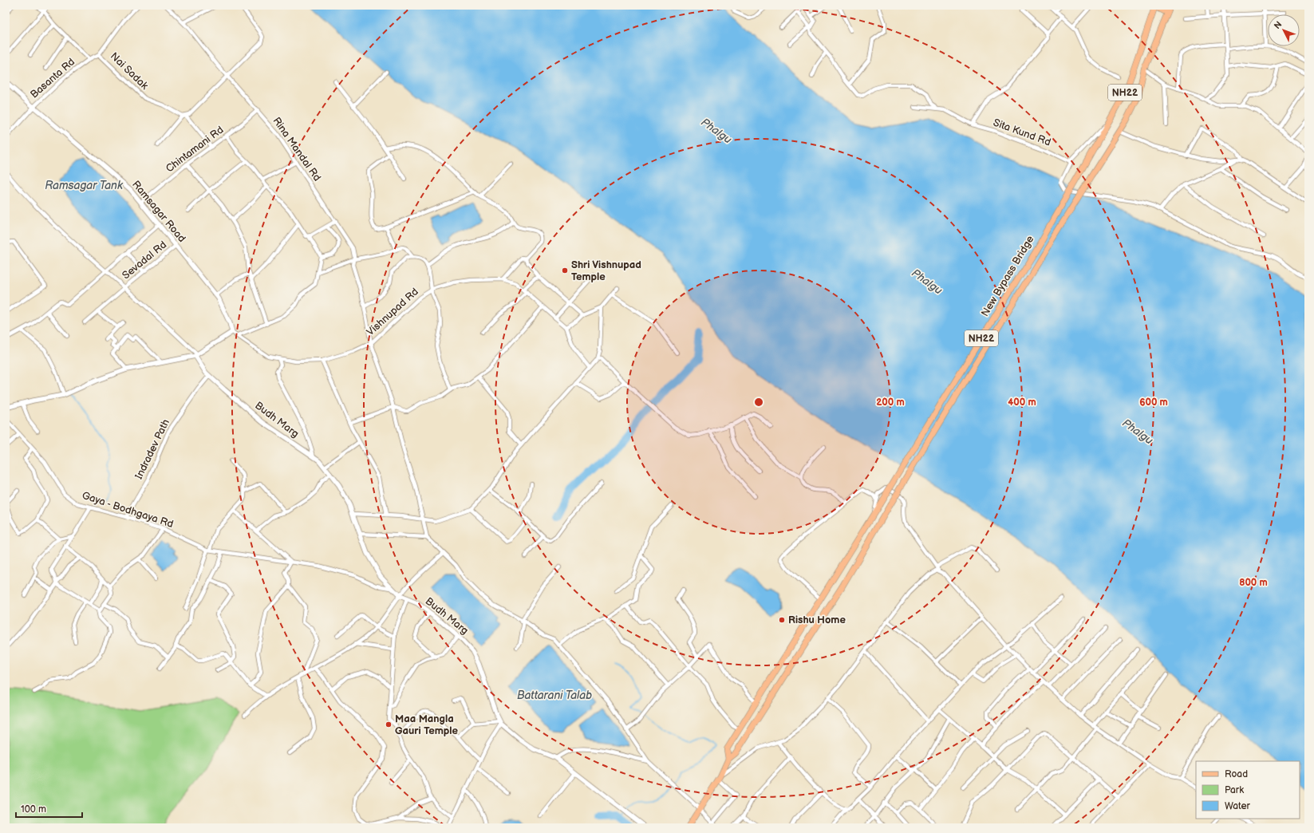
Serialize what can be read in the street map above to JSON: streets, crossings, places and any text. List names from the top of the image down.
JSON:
{
  "streets": {
    "main road": ["NH22", "New Bypass Bridge"],
    "street": [
      "Nai Sadak",
      "Basanta Rd",
      "Sita Kund Rd",
      "Chintamani Rd",
      "Rina Mandal Rd",
      "Ramsagar Road",
      "Sevadal Rd",
      "Vishnupad Rd",
      "Budh Marg",
      "Indradev Path",
      "Gaya - Bodhgaya Rd"
    ]
  },
  "crossings": [
    ["Nai Sadak", "Basanta Rd"],
    ["Nai Sadak", "Chintamani Rd"],
    ["Basanta Rd", "Ramsagar Road"],
    ["NH22", "New Bypass Bridge"],
    ["Chintamani Rd", "Rina Mandal Rd"],
    ["Chintamani Rd", "Ramsagar Road"],
    ["Rina Mandal Rd", "Vishnupad Rd"],
    ["Ramsagar Road", "Sevadal Rd"],
    ["Ramsagar Road", "Vishnupad Rd"],
    ["Budh Marg", "Indradev Path"],
    ["Budh Marg", "Gaya - Bodhgaya Rd"],
    ["Indradev Path", "Gaya - Bodhgaya Rd"]
  ],
  "water": ["Phalgu", "Ramsagar Tank", "Battarani Talab"],
  "places": ["Shri Vishnupad Temple", "Rishu Home", "Maa Mangla Gauri Temple"],
  "legend": ["Road", "Park", "Water"],
  "scale_bar": "100 m",
  "north": "top left",
  "rings": [
    "200 m",
    "400 m",
    "600 m",
    "800 m"
  ]
}
